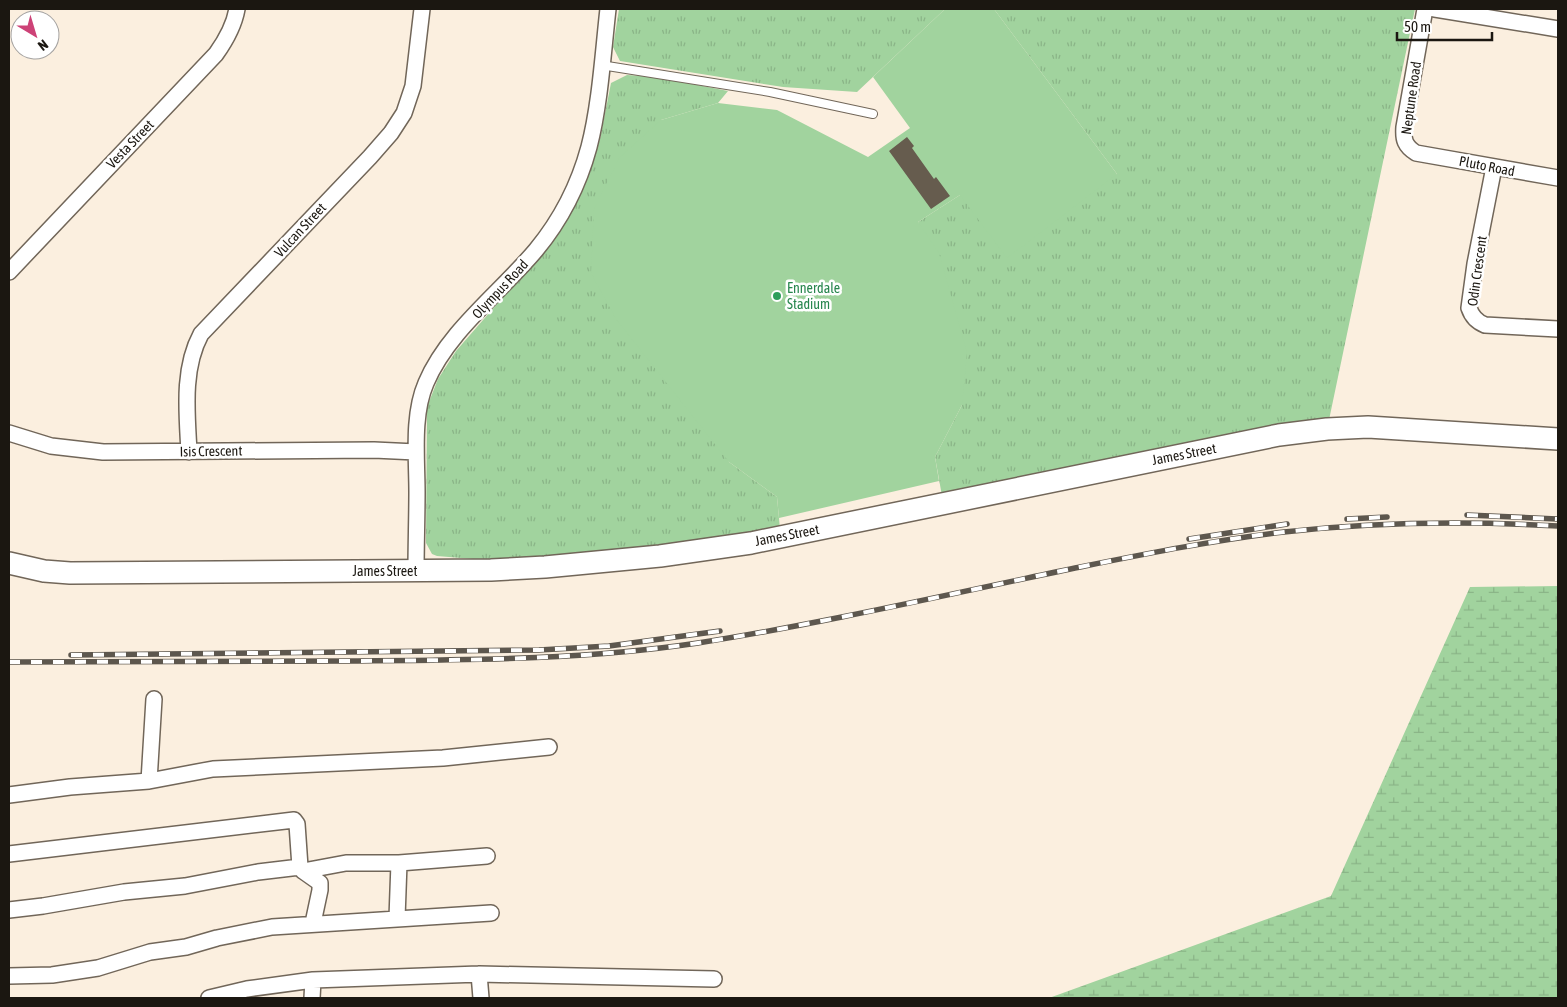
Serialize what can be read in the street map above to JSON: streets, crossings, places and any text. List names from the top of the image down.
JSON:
{
  "streets": {
    "street": [
      "Neptune Road",
      "Vesta Street",
      "Pluto Road",
      "Vulcan Street",
      "Odin Crescent",
      "Olympus Road",
      "Isis Crescent",
      "James Street"
    ]
  },
  "crossings": [
    ["Neptune Road", "Pluto Road"],
    ["Pluto Road", "Odin Crescent"],
    ["Vulcan Street", "Isis Crescent"],
    ["Olympus Road", "Isis Crescent"],
    ["Olympus Road", "James Street"]
  ],
  "places": ["Ennerdale Stadium"],
  "scale_bar": "50 m",
  "north": "bottom right"
}
